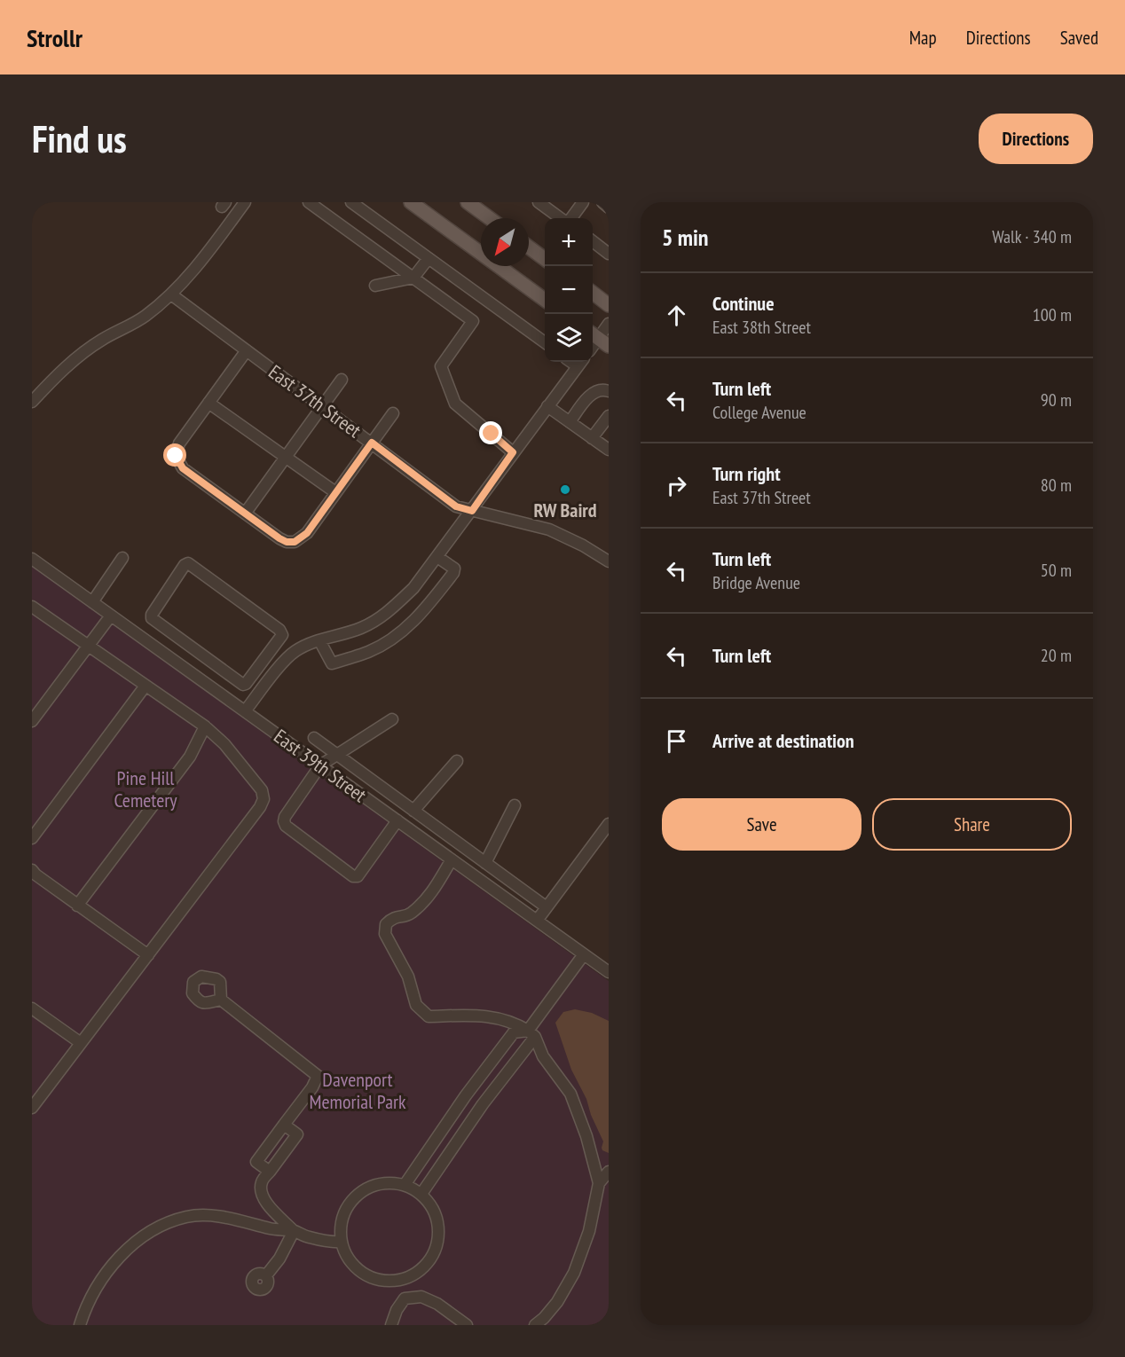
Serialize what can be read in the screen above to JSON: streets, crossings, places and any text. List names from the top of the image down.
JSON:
{
  "streets": {
    "street": ["East 37th Street", "East 39th Street"]
  },
  "parks": ["Pine Hill Cemetery", "Davenport Memorial Park"],
  "places": ["RW Baird"],
  "north": "bottom left",
  "page": {
    "header": "Strollr",
    "nav": ["Map", "Directions", "Saved"],
    "buttons": [
      "Directions",
      ["Save", "Share"]
    ],
    "title": "Find us",
    "heading": ["5 min", "Walk · 340 m"],
    "map_buttons": ["+", "−"],
    "list": [
      ["Continue", "East 38th Street", "100 m"],
      ["Turn left", "College Avenue", "90 m"],
      ["Turn right", "East 37th Street", "80 m"],
      ["Turn left", "Bridge Avenue", "50 m"],
      ["Turn left", "20 m"],
      "Arrive at destination"
    ]
  }
}
